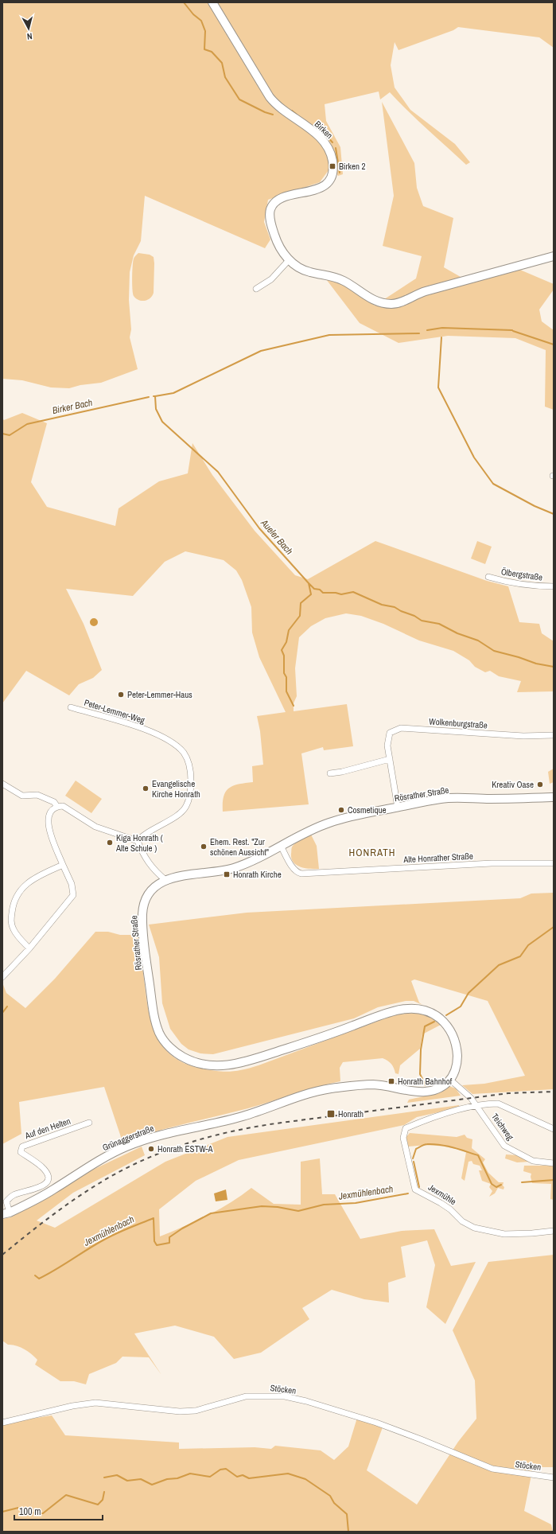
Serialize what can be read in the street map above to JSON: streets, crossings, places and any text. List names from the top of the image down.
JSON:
{
  "streets": {
    "street": [
      "Birken",
      "Ölbergstraße",
      "Peter-Lemmer-Weg",
      "Wolkenburgstraße",
      "Rösrather Straße",
      "Alte Honrather Straße",
      "Teichweg",
      "Auf den Helten",
      "Grünaggerstraße",
      "Jexmühle",
      "Stöcken"
    ]
  },
  "crossings": [
    ["Wolkenburgstraße", "Rösrather Straße"],
    ["Rösrather Straße", "Alte Honrather Straße"],
    ["Rösrather Straße", "Grünaggerstraße"],
    ["Teichweg", "Jexmühle"],
    ["Auf den Helten", "Grünaggerstraße"]
  ],
  "districts": ["HONRATH"],
  "water": ["Birker Bach", "Aueler Bach", "Jexmühlenbach"],
  "places": {
    "transit": [
      "Birken 2",
      "Honrath Kirche",
      "Honrath Bahnhof",
      "Honrath"
    ],
    "other": [
      "Peter-Lemmer-Haus",
      "Kreativ Oase",
      "Evangelische Kirche Honrath",
      "Cosmetique",
      "Kiga Honrath ( Alte Schule )",
      "Ehem. Rest. \"Zur schönen Aussicht\"",
      "Honrath ESTW-A"
    ]
  },
  "scale_bar": "100 m",
  "north": "bottom"
}
